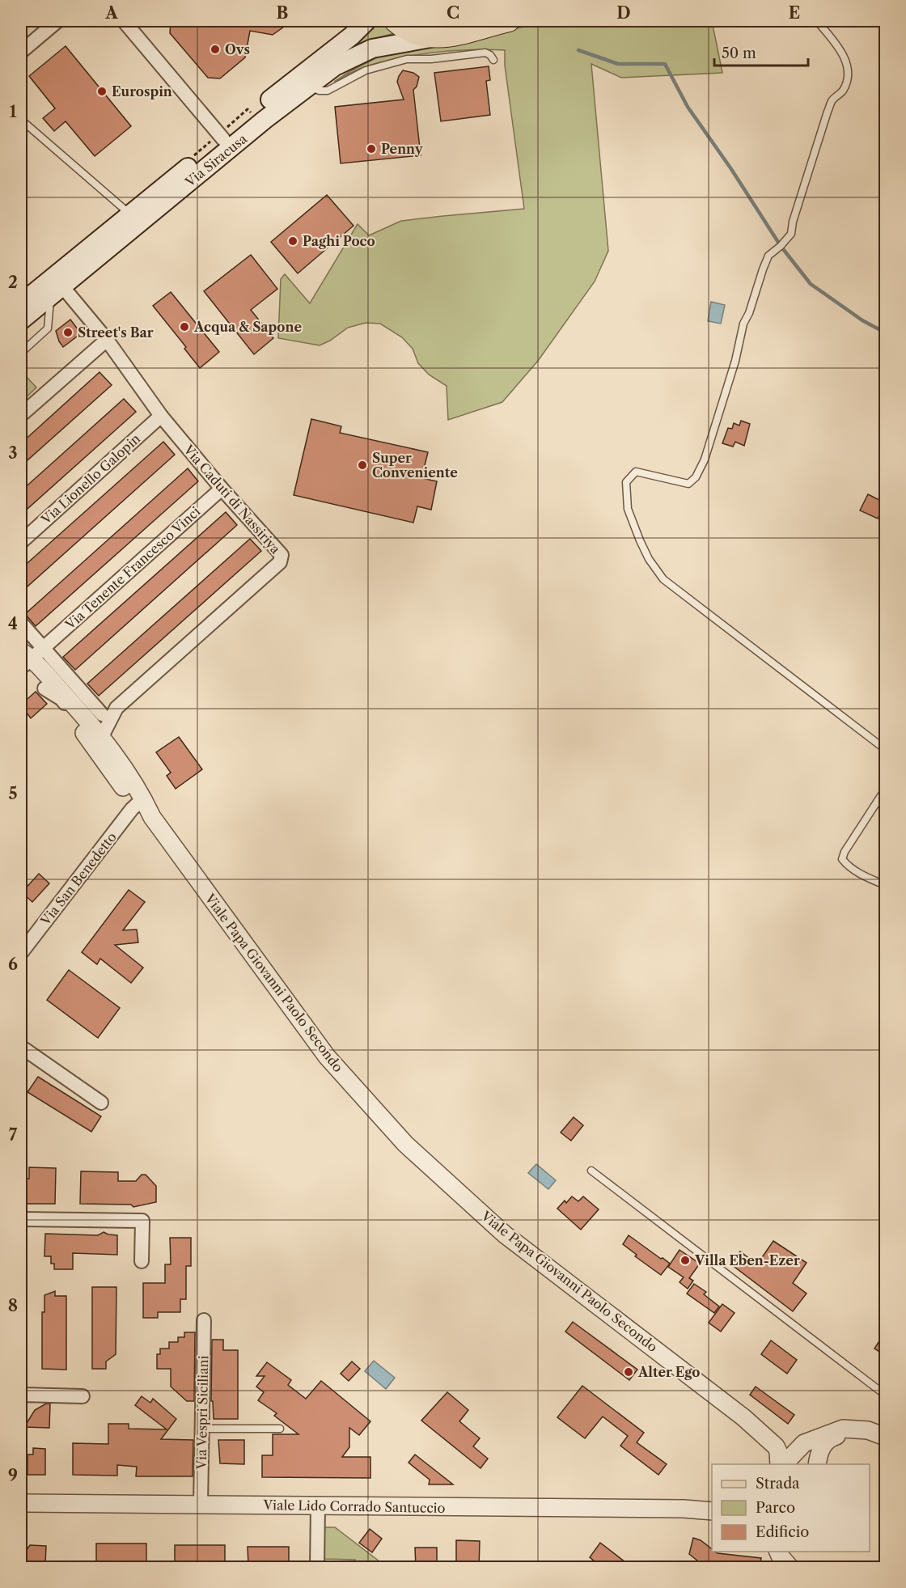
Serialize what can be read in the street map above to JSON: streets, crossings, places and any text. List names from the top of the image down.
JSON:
{
  "streets": {
    "main road": ["Via Siracusa"],
    "street": [
      "Via Lionello Galopin",
      "Via Caduti di Nassiriya",
      "Via Tenente Francesco Vinci",
      "Via San Benedetto",
      "Viale Papa Giovanni Paolo Secondo",
      "Via Vespri Siciliani",
      "Viale Lido Corrado Santuccio"
    ]
  },
  "crossings": [
    ["Via Siracusa", "Via Caduti di Nassiriya"],
    ["Via Lionello Galopin", "Via Caduti di Nassiriya"],
    ["Via Caduti di Nassiriya", "Via Tenente Francesco Vinci"],
    ["Via San Benedetto", "Viale Papa Giovanni Paolo Secondo"],
    ["Via Vespri Siciliani", "Viale Lido Corrado Santuccio"]
  ],
  "places": [
    "Ovs",
    "Eurospin",
    "Penny",
    "Paghi Poco",
    "Acqua & Sapone",
    "Street's Bar",
    "Super Conveniente",
    "Villa Eben-Ezer",
    "Alter Ego"
  ],
  "legend": ["Strada", "Parco", "Edificio"],
  "scale_bar": "50 m",
  "grid": {
    "columns": [
      "A",
      "B",
      "C",
      "D",
      "E"
    ],
    "rows": [
      "1",
      "2",
      "3",
      "4",
      "5",
      "6",
      "7",
      "8",
      "9"
    ]
  }
}
